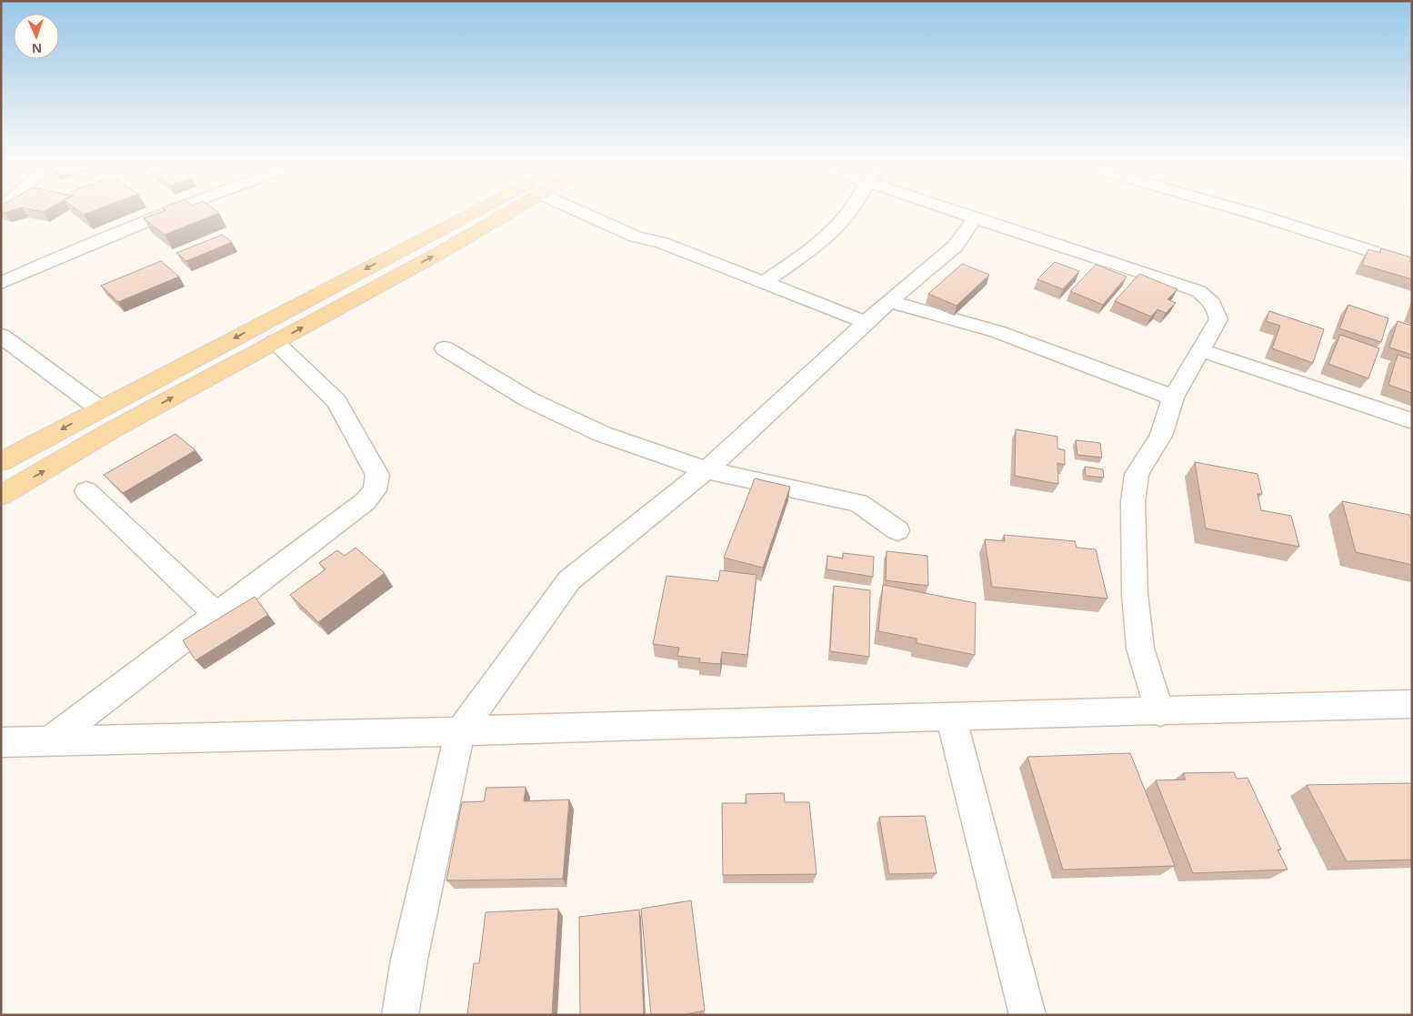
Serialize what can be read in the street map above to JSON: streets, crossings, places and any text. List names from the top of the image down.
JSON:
{
  "north": "bottom"
}
